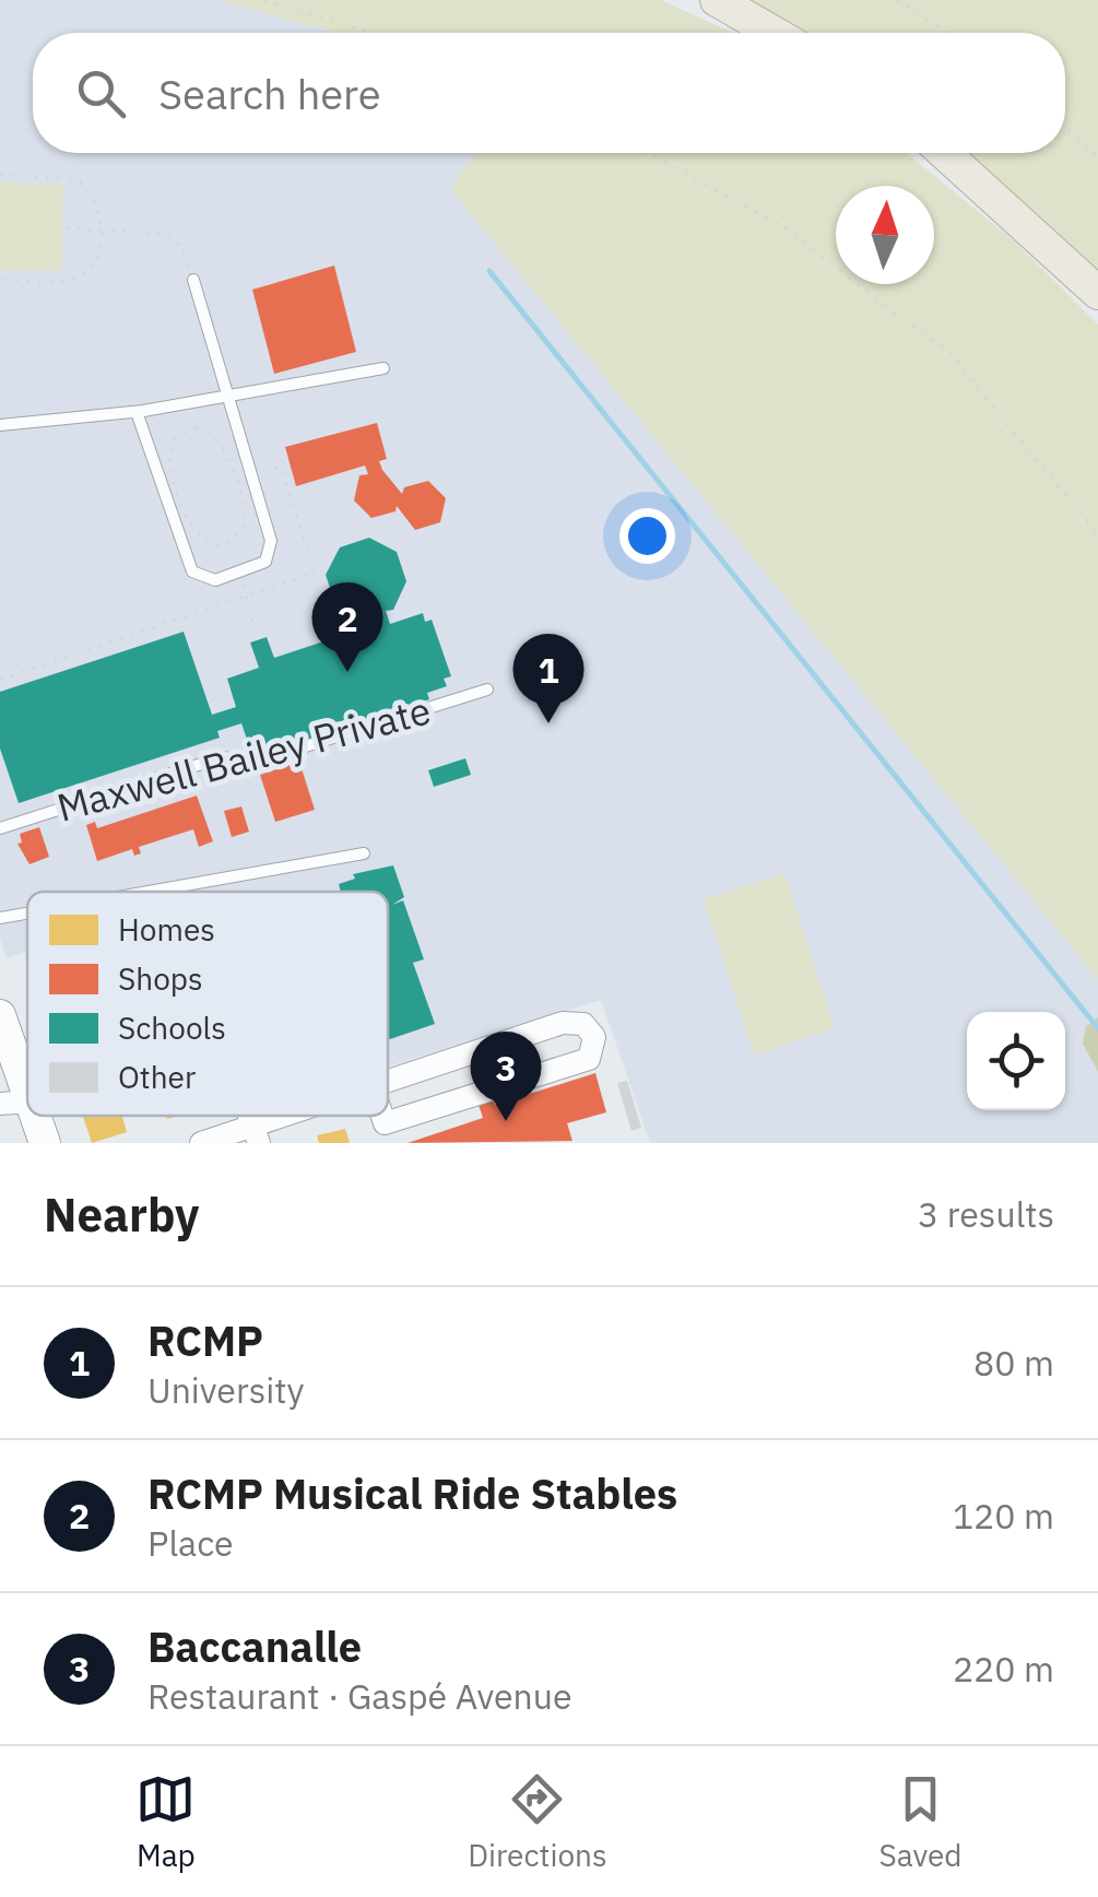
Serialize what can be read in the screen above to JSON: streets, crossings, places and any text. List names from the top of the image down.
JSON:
{
  "streets": {
    "lane": ["Maxwell Bailey Private"]
  },
  "legend": [
    "Homes",
    "Shops",
    "Schools",
    "Other"
  ],
  "north": "top",
  "page": {
    "search": "Search here",
    "pins": ["2", "1", "3"],
    "heading": ["Nearby", "3 results"],
    "list": [
      {
        "mark": "1",
        "name": "RCMP",
        "note": "University",
        "value": "80 m"
      },
      {
        "mark": "2",
        "name": "RCMP Musical Ride Stables",
        "note": "Place",
        "value": "120 m"
      },
      {
        "mark": "3",
        "name": "Baccanalle",
        "note": "Restaurant · Gaspé Avenue",
        "value": "220 m"
      }
    ],
    "nav": ["Map", "Directions", "Saved"]
  }
}
